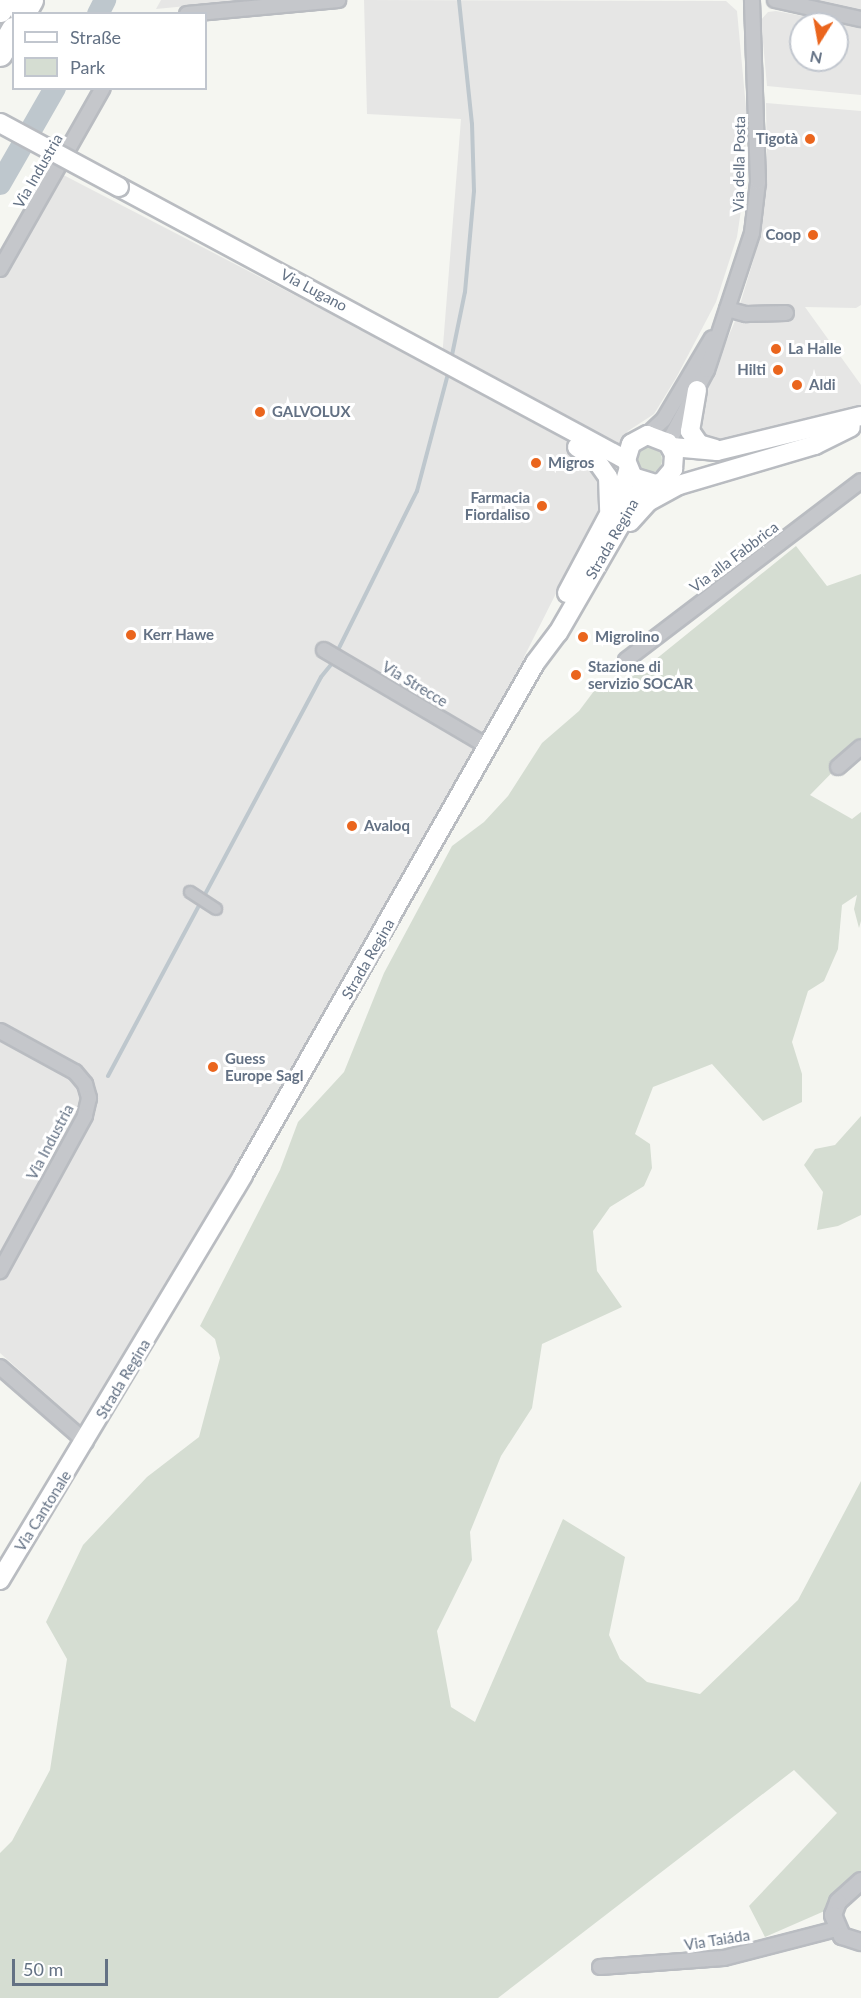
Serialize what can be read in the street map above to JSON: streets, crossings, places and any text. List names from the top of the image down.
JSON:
{
  "streets": {
    "main road": ["Via Lugano", "Strada Regina", "Via Cantonale"],
    "street": [
      "Via della Posta",
      "Via Industria",
      "Via alla Fabbrica",
      "Via Strecce",
      "Via Taiáda"
    ]
  },
  "crossings": [
    ["Via della Posta", "Via Lugano"],
    ["Via della Posta", "Strada Regina"],
    ["Via Lugano", "Strada Regina"],
    ["Strada Regina", "Via Strecce"],
    ["Strada Regina", "Via Cantonale"]
  ],
  "places": [
    "Tigotà",
    "Coop",
    "La Halle",
    "Hilti",
    "Aldi",
    "GALVOLUX",
    "Migros",
    "Farmacia Fiordaliso",
    "Kerr Hawe",
    "Migrolino",
    "Stazione di servizio SOCAR",
    "Avaloq",
    "Guess Europe Sagl"
  ],
  "legend": ["Straße", "Park"],
  "scale_bar": "50 m",
  "north": "bottom"
}
